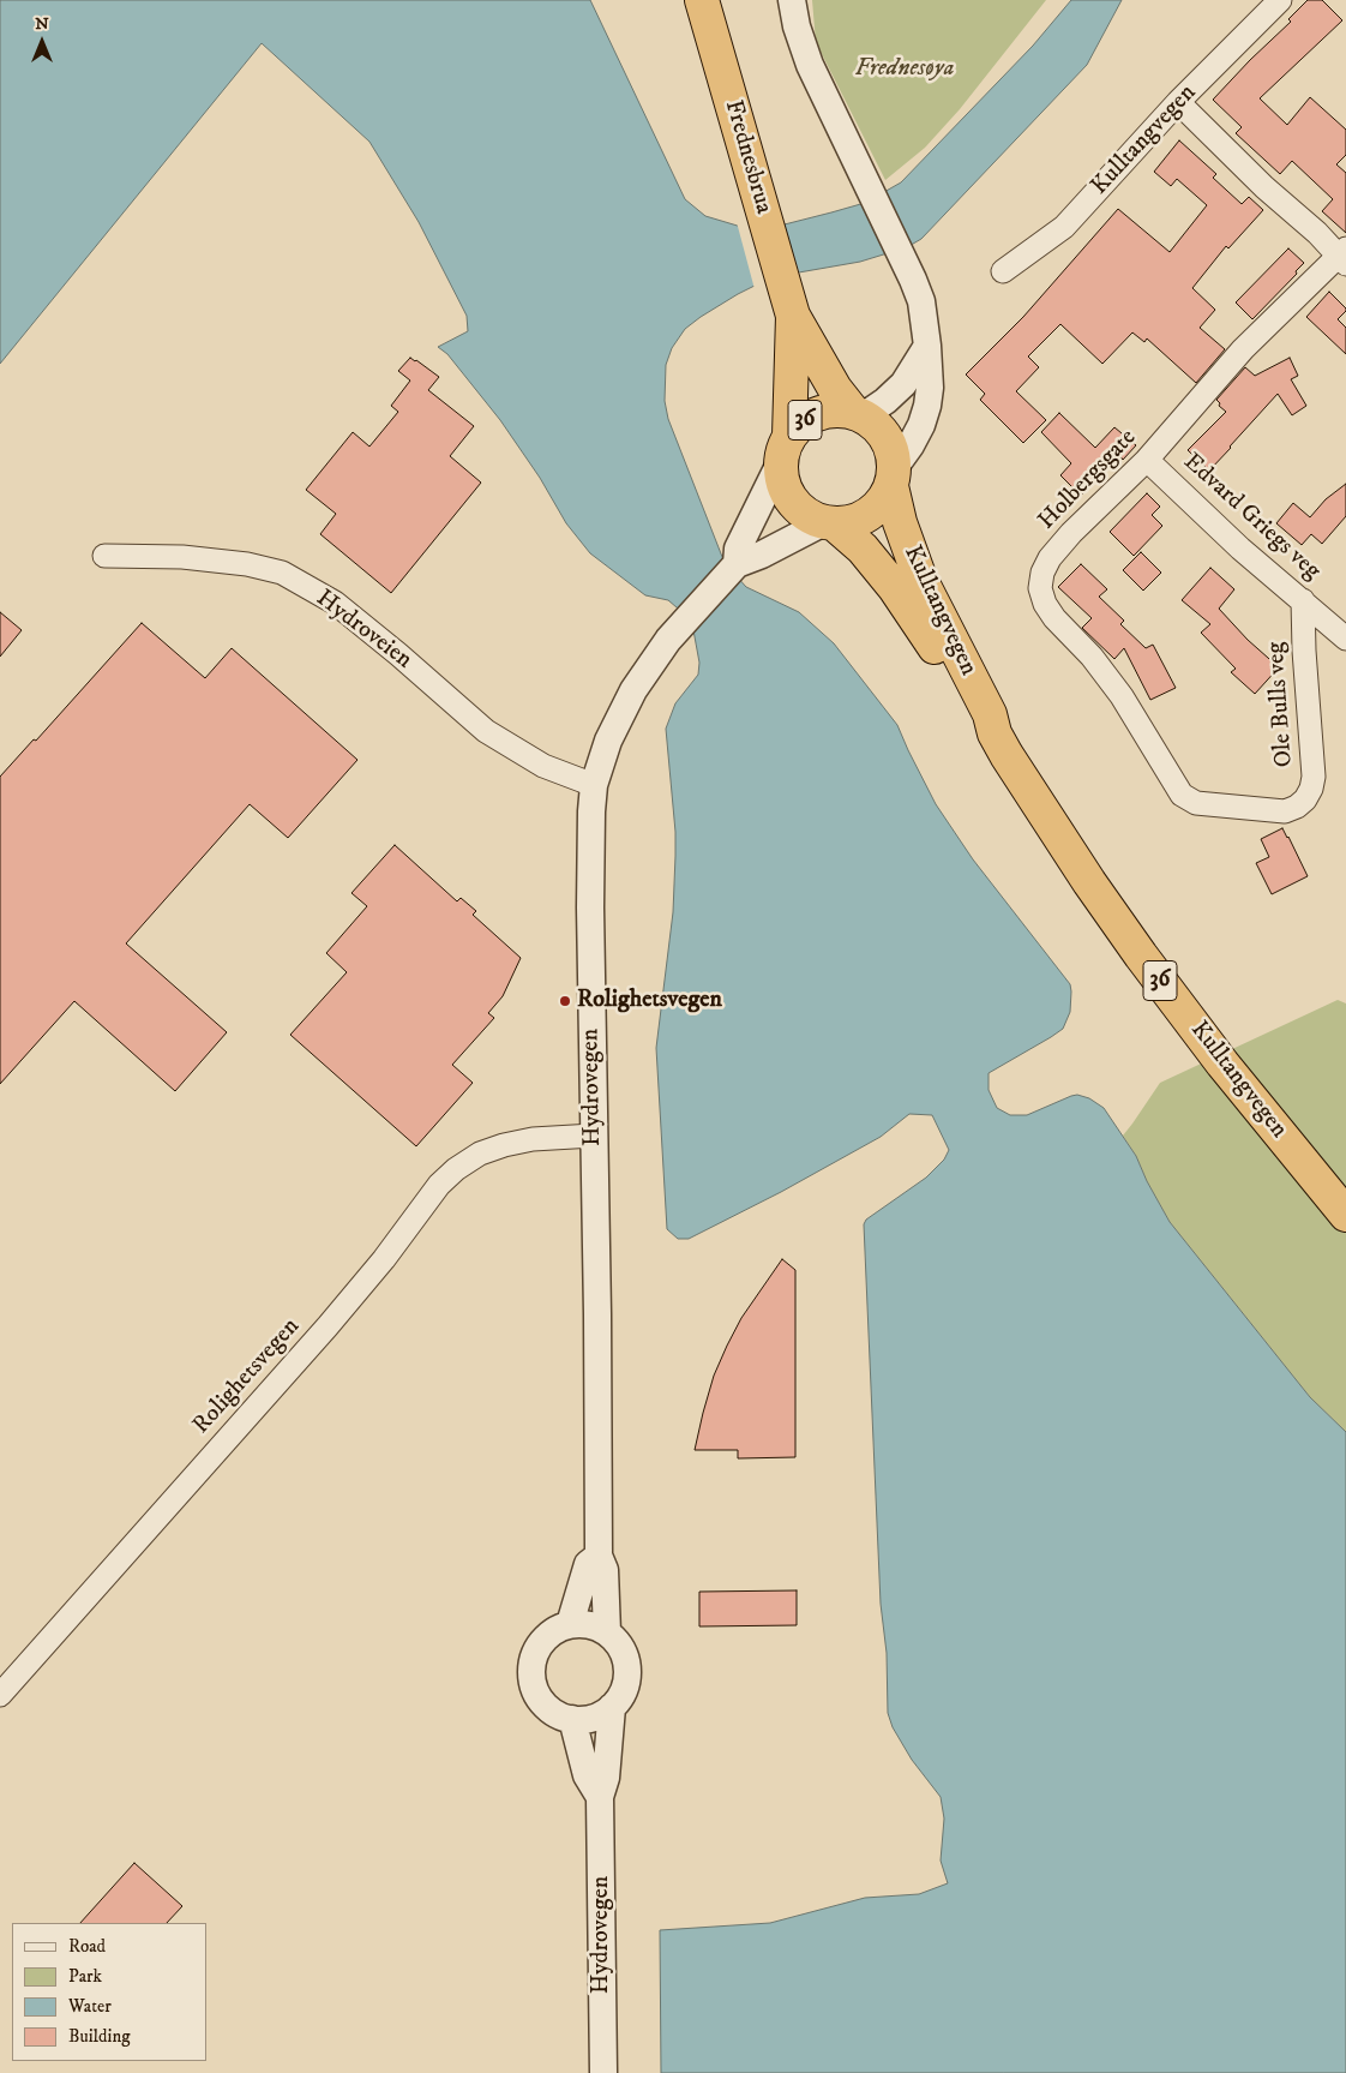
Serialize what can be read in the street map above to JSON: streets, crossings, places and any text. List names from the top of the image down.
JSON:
{
  "streets": {
    "highway": ["Kulltangvegen", "Frednesbrua", "36"],
    "street": [
      "Holbergsgate",
      "Edvard Griegs veg",
      "Hydroveien",
      "Ole Bulls veg",
      "Hydrovegen",
      "Rolighetsvegen"
    ]
  },
  "crossings": [
    ["Kulltangvegen", "36"],
    ["Frednesbrua", "36"],
    ["Holbergsgate", "Edvard Griegs veg"],
    ["Holbergsgate", "Ole Bulls veg"],
    ["Edvard Griegs veg", "Ole Bulls veg"],
    ["Hydroveien", "Hydrovegen"],
    ["Hydrovegen", "Rolighetsvegen"]
  ],
  "parks": ["Frednesøya"],
  "places": ["Rolighetsvegen"],
  "legend": [
    "Road",
    "Park",
    "Water",
    "Building"
  ],
  "north": "top"
}
